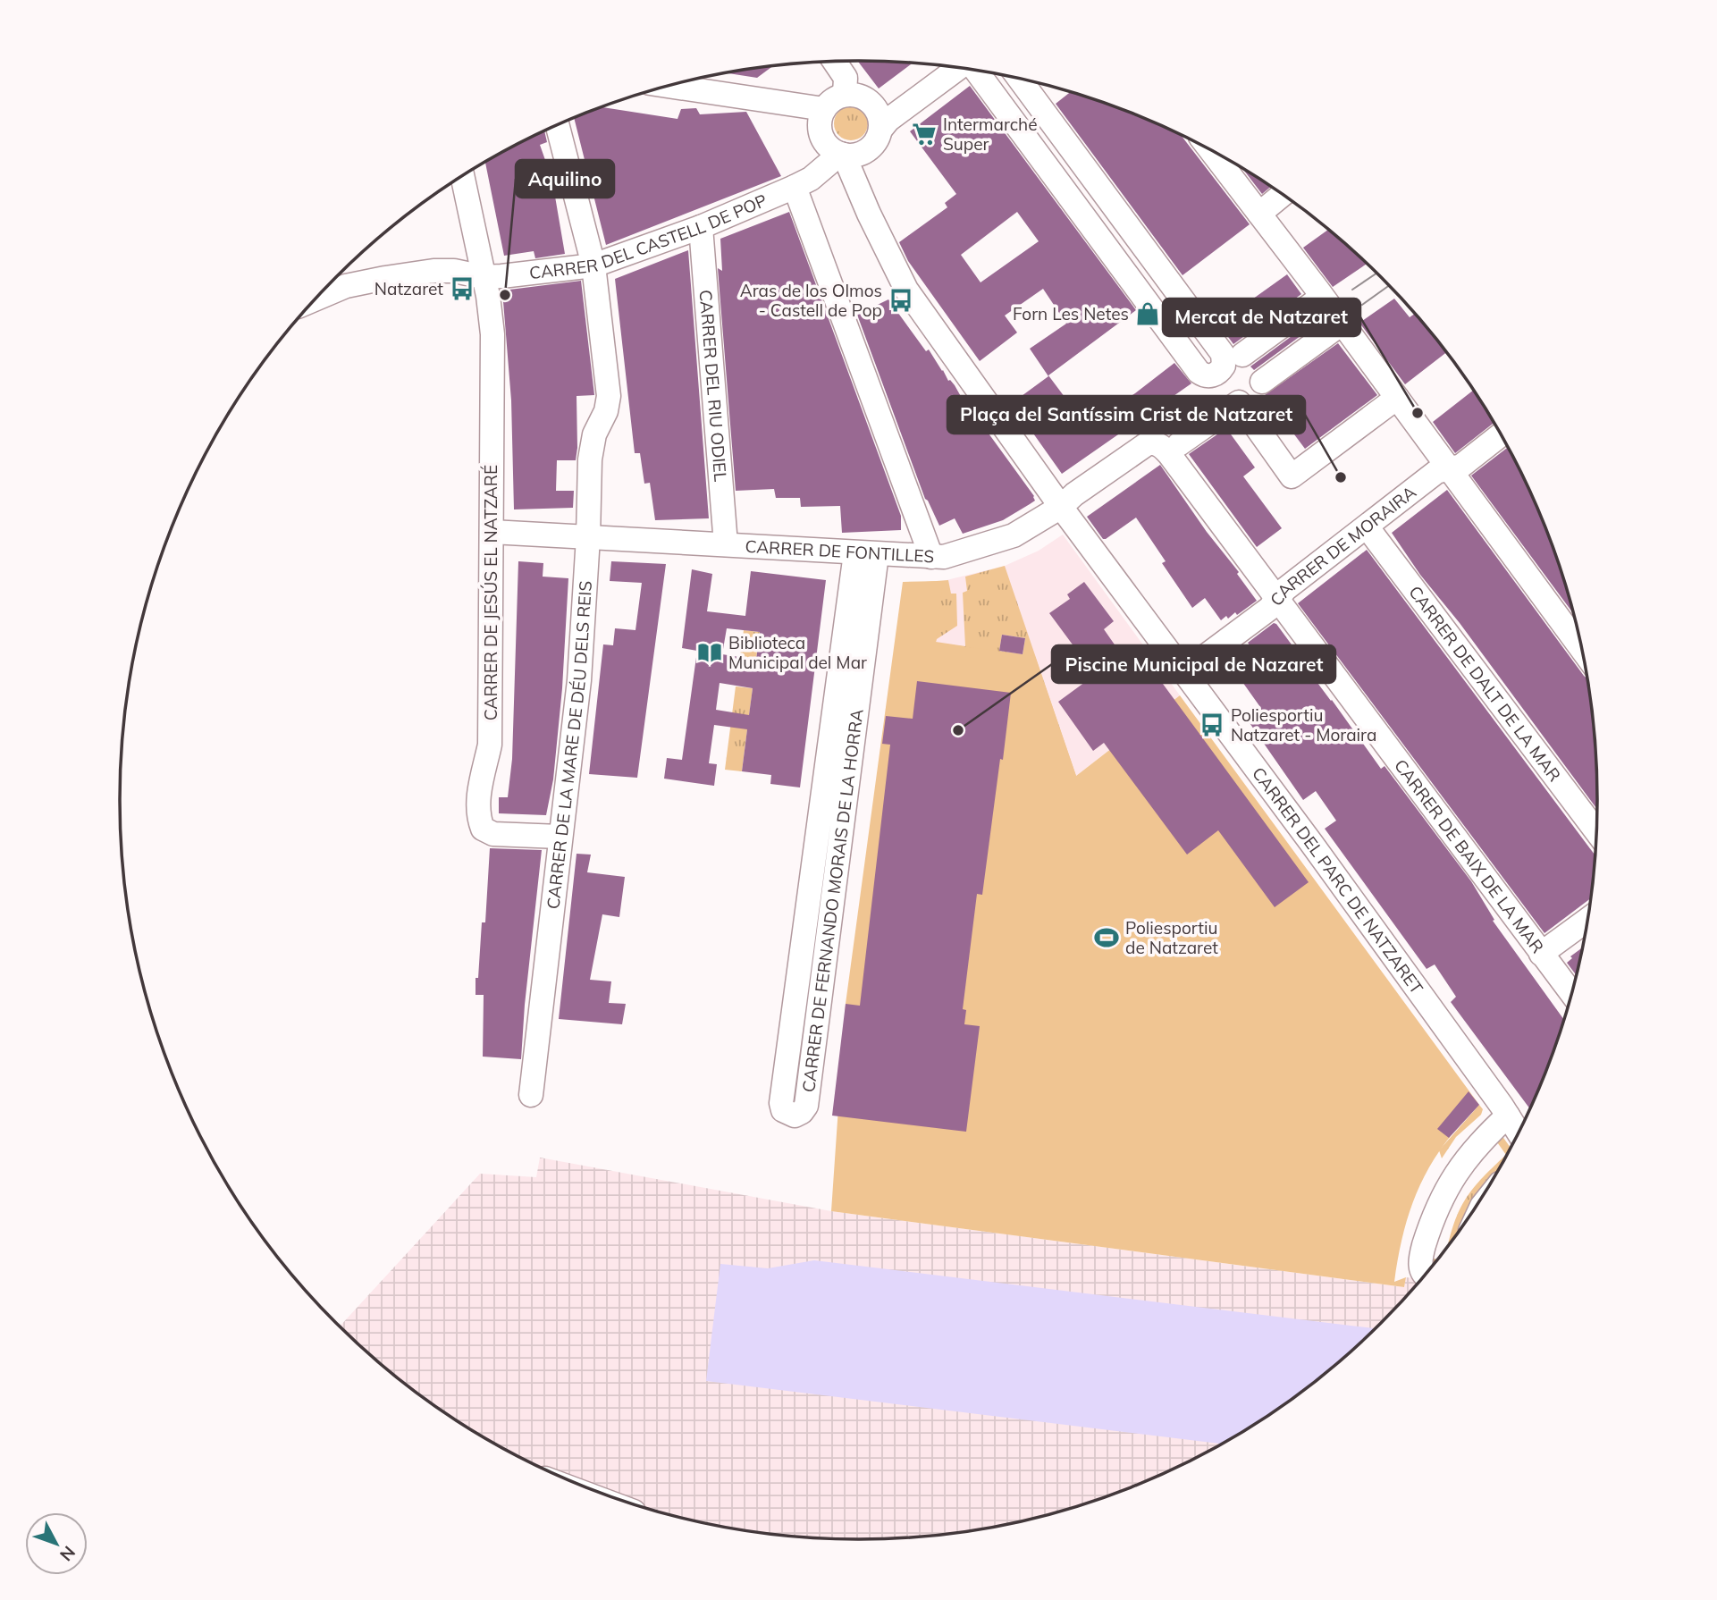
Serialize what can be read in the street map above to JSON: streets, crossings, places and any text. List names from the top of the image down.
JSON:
{
  "streets": {
    "street": [
      "CARRER DEL CASTELL DE POP",
      "CARRER DEL RIU ODIEL",
      "CARRER DE MORAIRA",
      "CARRER DE FONTILLES",
      "CARRER DE JESÚS EL NATZARÉ",
      "CARRER DE DALT DE LA MAR",
      "CARRER DE LA MARE DE DÉU DELS REIS",
      "CARRER DE BAIX DE LA MAR",
      "CARRER DEL PARC DE NATZARET",
      "CARRER DE FERNANDO MORAIS DE LA HORRA"
    ]
  },
  "crossings": [
    ["CARRER DEL CASTELL DE POP", "CARRER DEL RIU ODIEL"],
    ["CARRER DEL CASTELL DE POP", "CARRER DE JESÚS EL NATZARÉ"],
    ["CARRER DEL CASTELL DE POP", "CARRER DE LA MARE DE DÉU DELS REIS"],
    ["CARRER DEL CASTELL DE POP", "CARRER DEL PARC DE NATZARET"],
    ["CARRER DEL RIU ODIEL", "CARRER DE FONTILLES"],
    ["CARRER DE MORAIRA", "CARRER DE DALT DE LA MAR"],
    ["CARRER DE MORAIRA", "CARRER DE BAIX DE LA MAR"],
    ["CARRER DE MORAIRA", "CARRER DEL PARC DE NATZARET"],
    ["CARRER DE FONTILLES", "CARRER DE JESÚS EL NATZARÉ"],
    ["CARRER DE FONTILLES", "CARRER DE LA MARE DE DÉU DELS REIS"],
    ["CARRER DE FONTILLES", "CARRER DE BAIX DE LA MAR"],
    ["CARRER DE FONTILLES", "CARRER DEL PARC DE NATZARET"],
    ["CARRER DE FONTILLES", "CARRER DE FERNANDO MORAIS DE LA HORRA"],
    ["CARRER DE JESÚS EL NATZARÉ", "CARRER DE LA MARE DE DÉU DELS REIS"]
  ],
  "places": {
    "supermarket": ["Intermarché Super"],
    "bus stop": ["Natzaret", "Aras de los Olmos - Castell de Pop", "Poliesportiu Natzaret - Moraira"],
    "other": [
      "Aquilino",
      "Mercat de Natzaret",
      "Plaça del Santíssim Crist de Natzaret",
      "Piscine Municipal de Nazaret"
    ],
    "shop": ["Forn Les Netes"],
    "library": ["Biblioteca Municipal del Mar"],
    "sports": ["Poliesportiu de Natzaret"]
  },
  "north": "bottom right"
}
